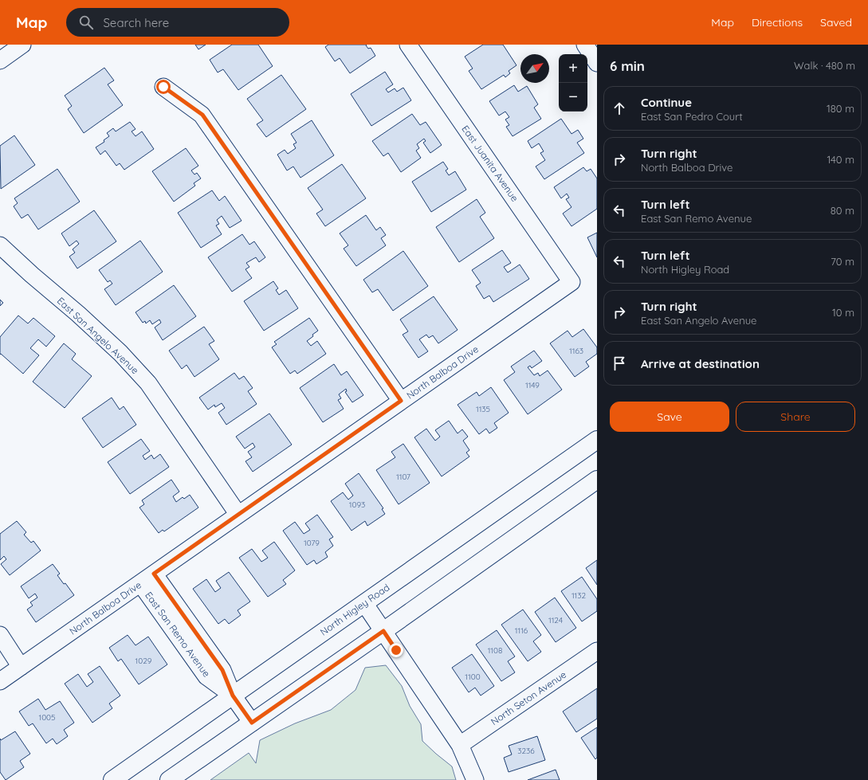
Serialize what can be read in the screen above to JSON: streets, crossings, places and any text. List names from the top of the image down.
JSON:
{
  "streets": {
    "main road": ["North Higley Road"],
    "street": [
      "East Juanita Avenue",
      "East San Angelo Avenue",
      "North Balboa Drive",
      "East San Remo Avenue",
      "North Seton Avenue"
    ]
  },
  "crossings": [
    ["East Juanita Avenue", "North Balboa Drive"],
    ["East San Angelo Avenue", "North Balboa Drive"],
    ["North Balboa Drive", "East San Remo Avenue"],
    ["North Higley Road", "East San Remo Avenue"]
  ],
  "house_numbers": [
    "1163",
    "1149",
    "1135",
    "1107",
    "1093",
    "1079",
    "1132",
    "1124",
    "1116",
    "1108",
    "1029",
    "1100",
    "1005",
    "3236"
  ],
  "north": "top right",
  "page": {
    "header": "Map",
    "search": "Search here",
    "nav": ["Map", "Directions", "Saved"],
    "heading": ["6 min", "Walk · 480 m"],
    "map_buttons": ["+", "−"],
    "list": [
      ["Continue", "East San Pedro Court", "180 m"],
      ["Turn right", "North Balboa Drive", "140 m"],
      ["Turn left", "East San Remo Avenue", "80 m"],
      ["Turn left", "North Higley Road", "70 m"],
      ["Turn right", "East San Angelo Avenue", "10 m"],
      "Arrive at destination"
    ],
    "buttons": ["Save", "Share"]
  }
}
